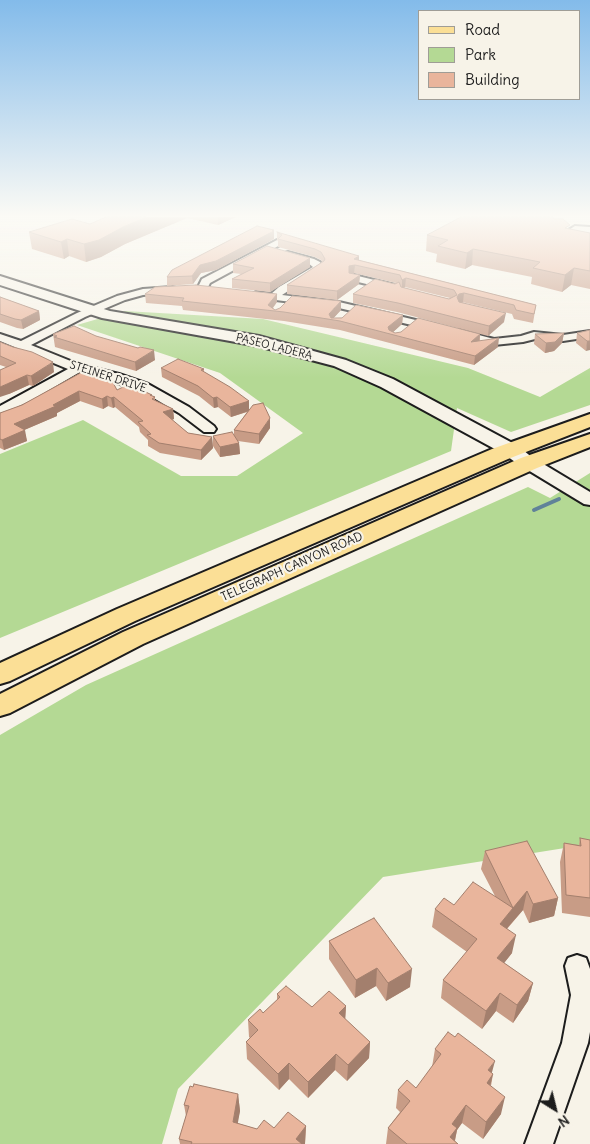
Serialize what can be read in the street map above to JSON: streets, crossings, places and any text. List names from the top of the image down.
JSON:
{
  "streets": {
    "main road": ["PASEO LADERA", "TELEGRAPH CANYON ROAD"],
    "street": ["STEINER DRIVE"]
  },
  "crossings": [
    ["PASEO LADERA", "TELEGRAPH CANYON ROAD"]
  ],
  "legend": ["Road", "Park", "Building"],
  "north": "bottom right"
}
